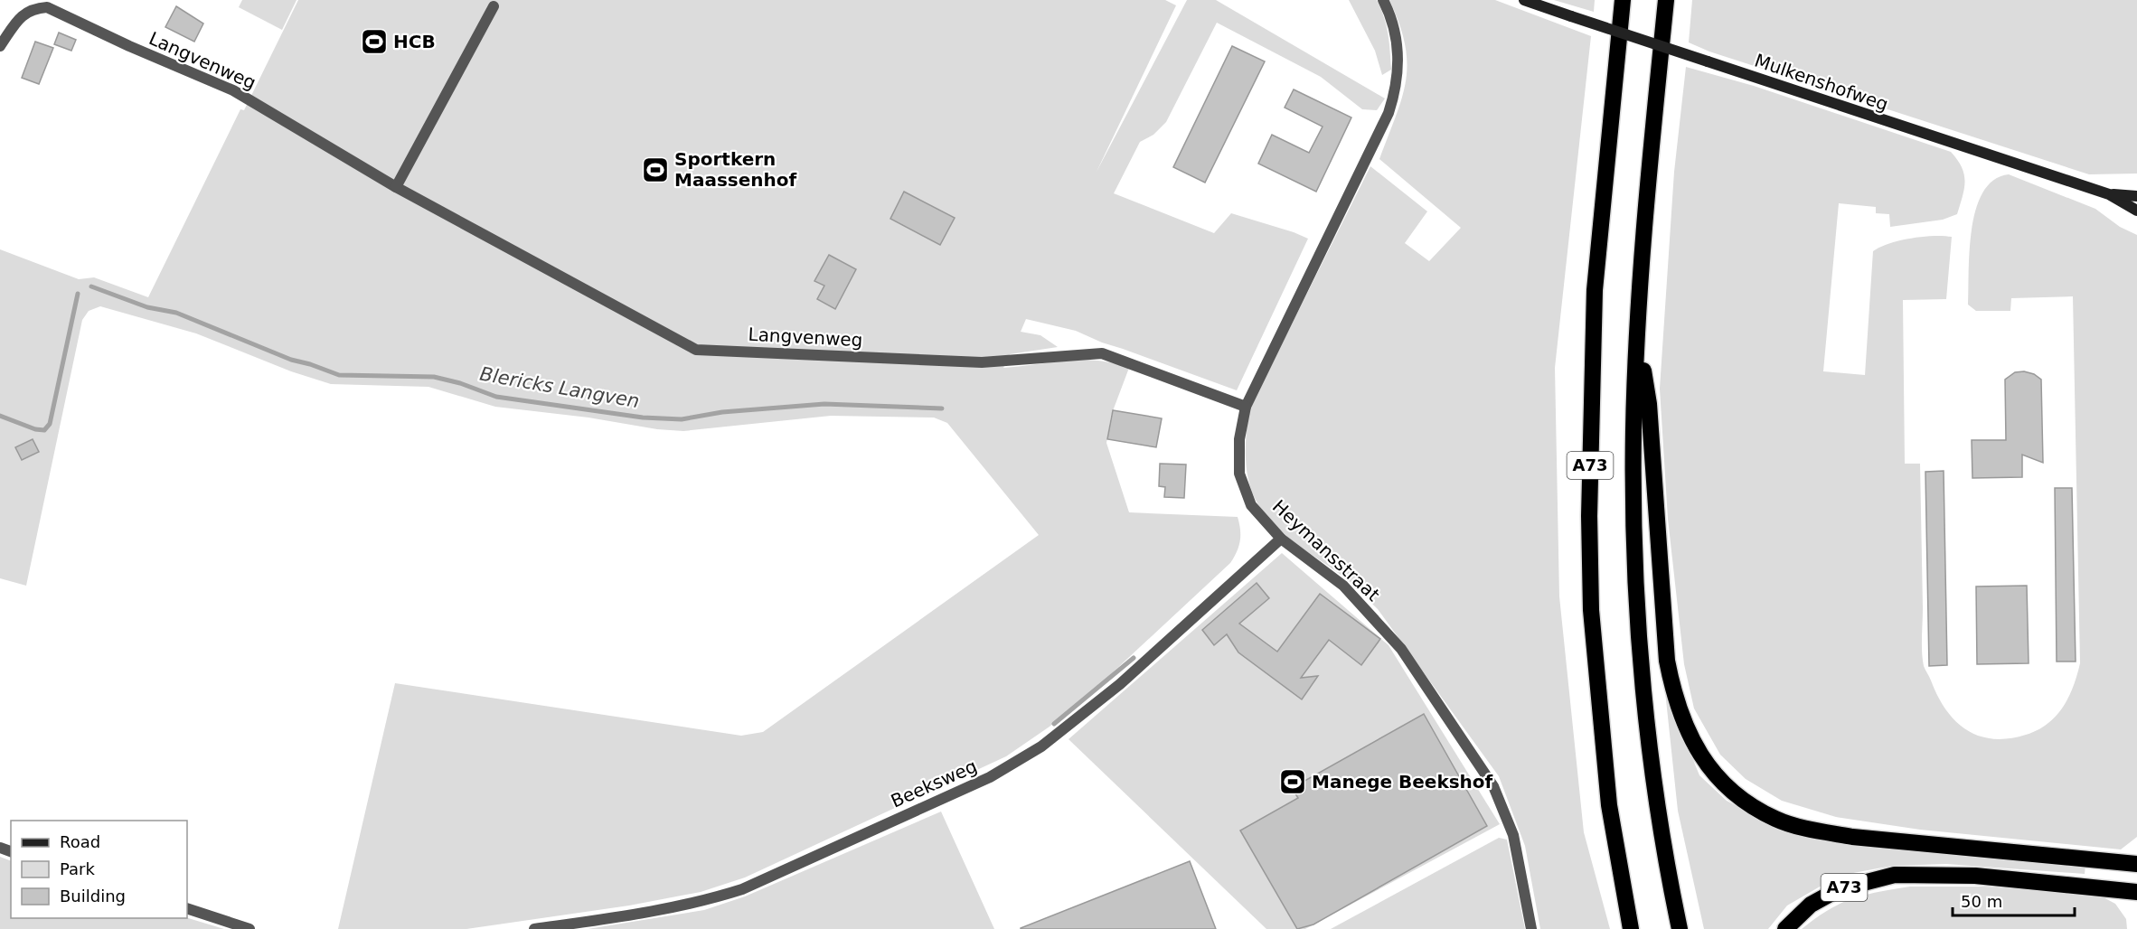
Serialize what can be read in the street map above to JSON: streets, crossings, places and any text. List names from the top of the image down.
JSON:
{
  "streets": {
    "highway": ["A73"],
    "street": [
      "Langvenweg",
      "Mulkenshofweg",
      "Heymansstraat",
      "Beeksweg"
    ]
  },
  "crossings": [
    ["Langvenweg", "Heymansstraat"],
    ["Heymansstraat", "Beeksweg"]
  ],
  "water": ["Blericks Langven"],
  "places": {
    "sports": ["HCB", "Sportkern Maassenhof", "Manege Beekshof"]
  },
  "legend": ["Road", "Park", "Building"],
  "scale_bar": "50 m"
}
